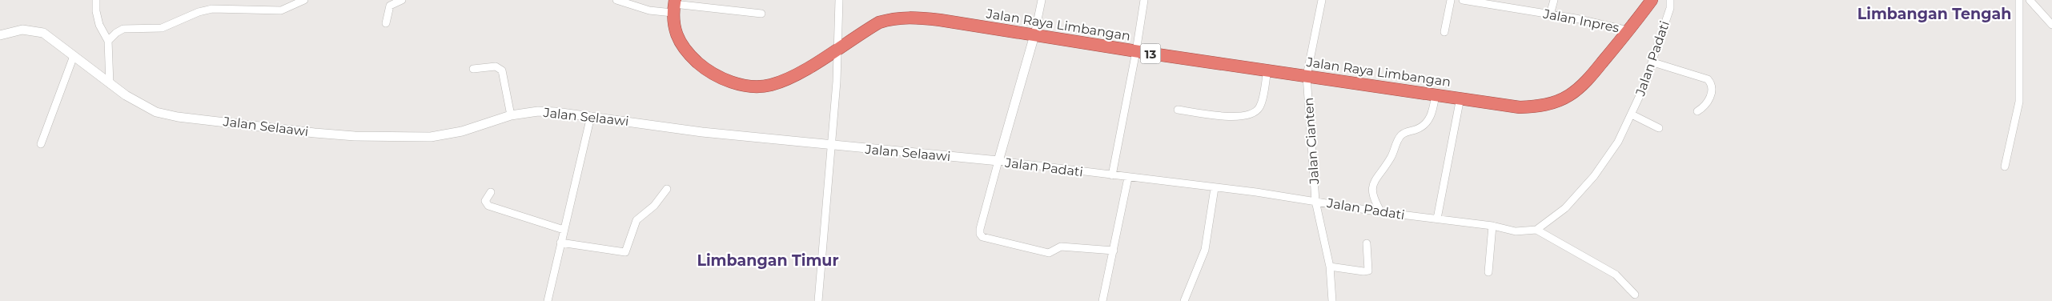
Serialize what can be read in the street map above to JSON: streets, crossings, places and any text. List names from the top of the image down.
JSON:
{
  "streets": {
    "highway": ["Jalan Raya Limbangan", "13"],
    "street": [
      "Jalan Inpres",
      "Jalan Padati",
      "Jalan Selaawi",
      "Jalan Cianten"
    ]
  },
  "crossings": [
    ["Jalan Inpres", "Jalan Raya Limbangan"],
    ["Jalan Raya Limbangan", "Jalan Cianten"],
    ["Jalan Padati", "Jalan Selaawi"],
    ["Jalan Padati", "Jalan Cianten"]
  ],
  "districts": ["Limbangan Tengah", "Limbangan Timur"]
}
